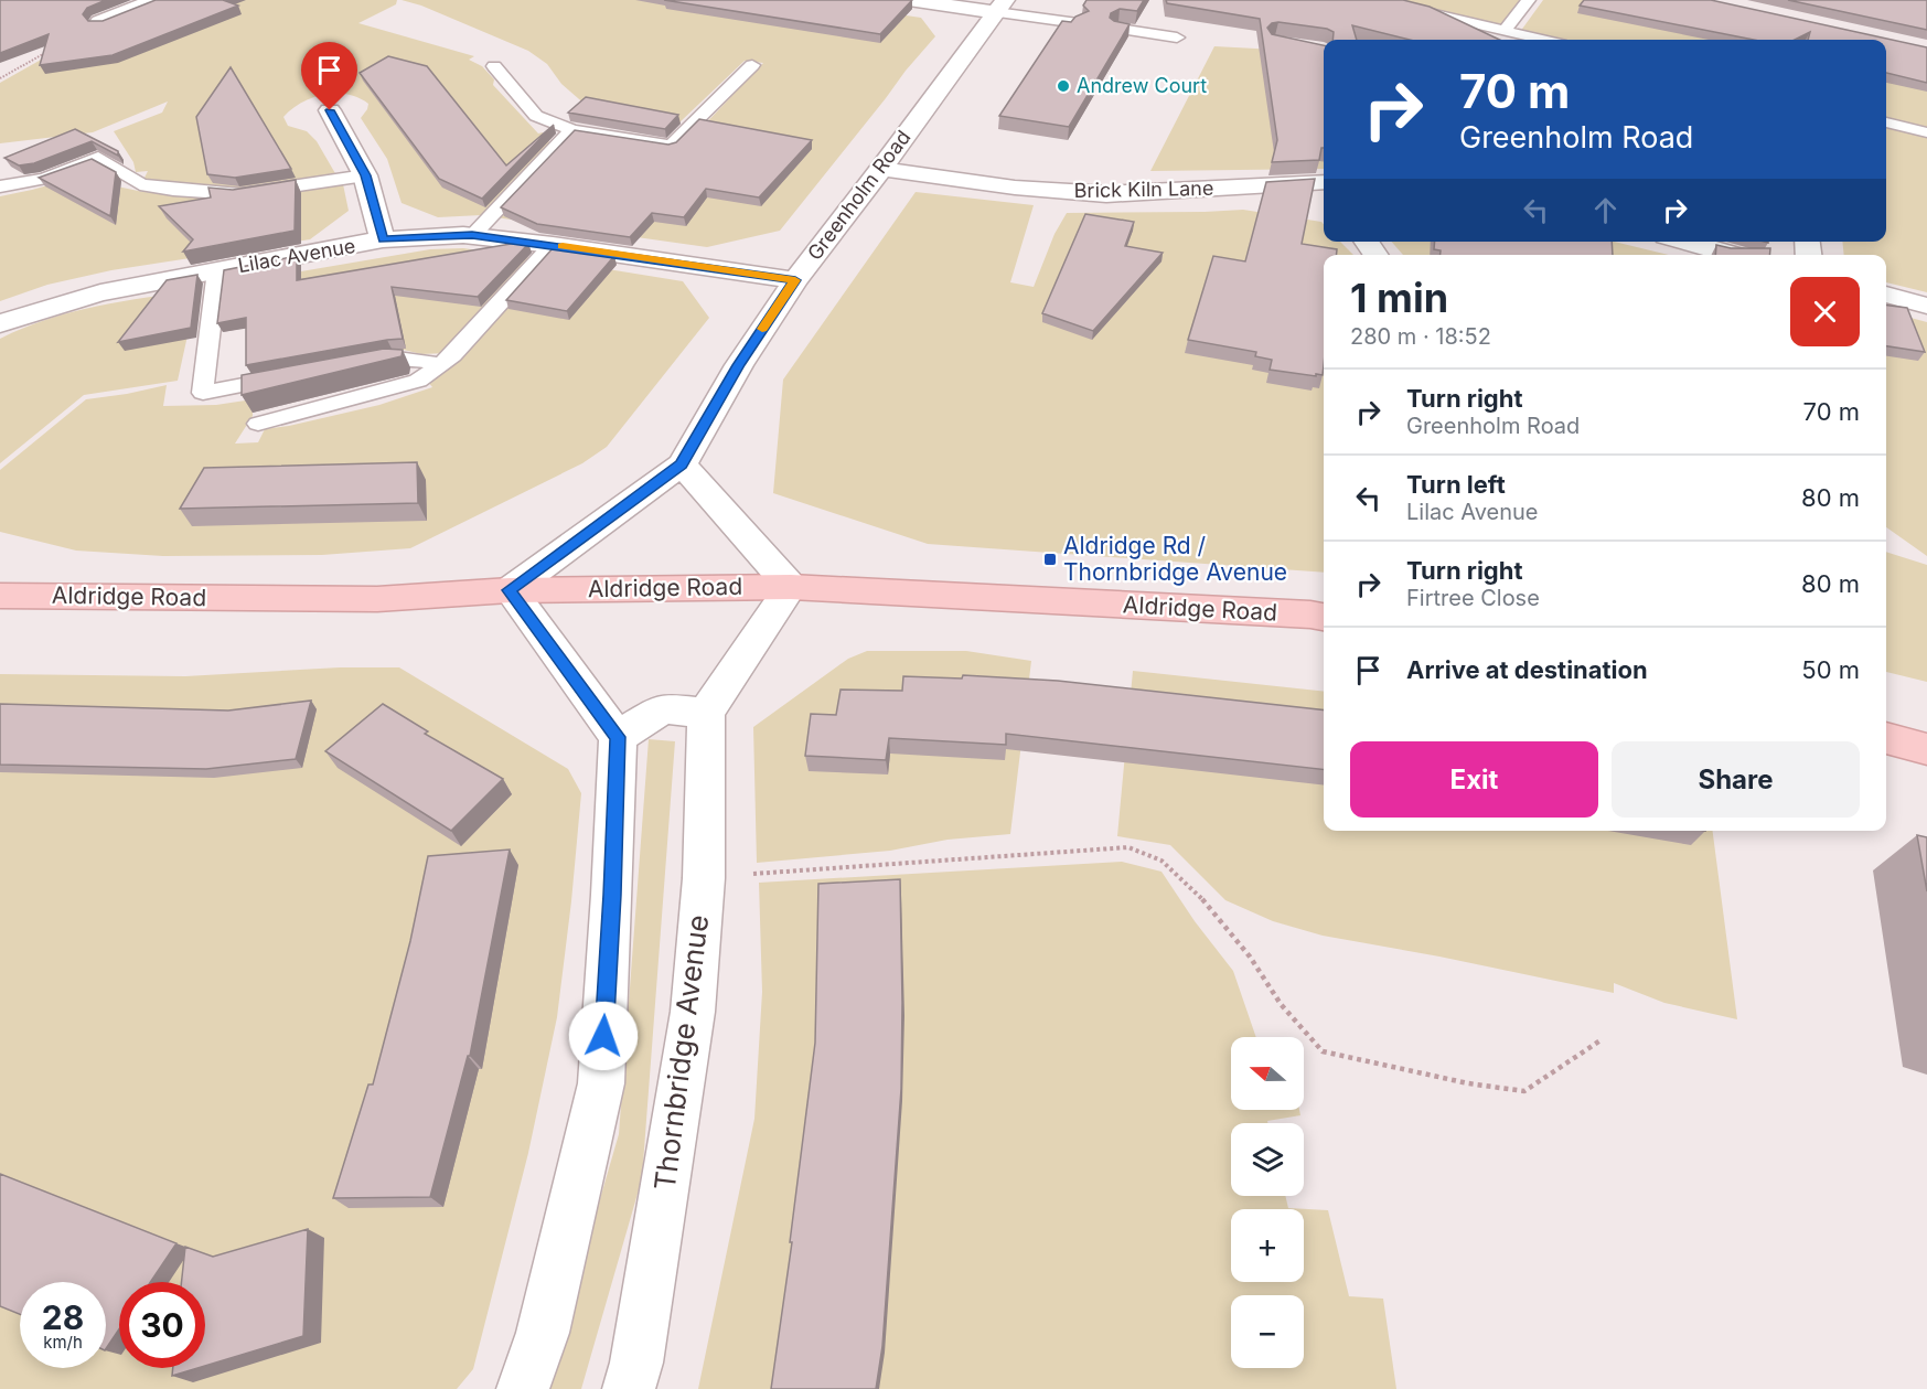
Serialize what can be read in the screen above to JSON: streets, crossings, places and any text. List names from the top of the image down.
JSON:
{
  "streets": {
    "street": [
      "Brick Kiln Lane",
      "Greenholm Road",
      "Lilac Avenue",
      "Aldridge Road",
      "Thornbridge Avenue"
    ]
  },
  "crossings": [
    ["Brick Kiln Lane", "Greenholm Road"],
    ["Greenholm Road", "Lilac Avenue"],
    ["Greenholm Road", "Aldridge Road"]
  ],
  "places": {
    "other": ["Andrew Court"],
    "transit": ["Aldridge Rd / Thornbridge Avenue"]
  },
  "north": "left",
  "page": {
    "turn": ["70 m", "Greenholm Road"],
    "heading": ["1 min", "280 m · 18:52"],
    "list": [
      {
        "name": "Turn right",
        "note": "Greenholm Road",
        "value": "70 m"
      },
      {
        "name": "Turn left",
        "note": "Lilac Avenue",
        "value": "80 m"
      },
      {
        "name": "Turn right",
        "note": "Firtree Close",
        "value": "80 m"
      },
      {
        "name": "Arrive at destination",
        "value": "50 m"
      }
    ],
    "buttons": ["Exit", "Share"],
    "map_buttons": ["+", "−"],
    "speed": "28 km/h",
    "limit": "30"
  }
}
